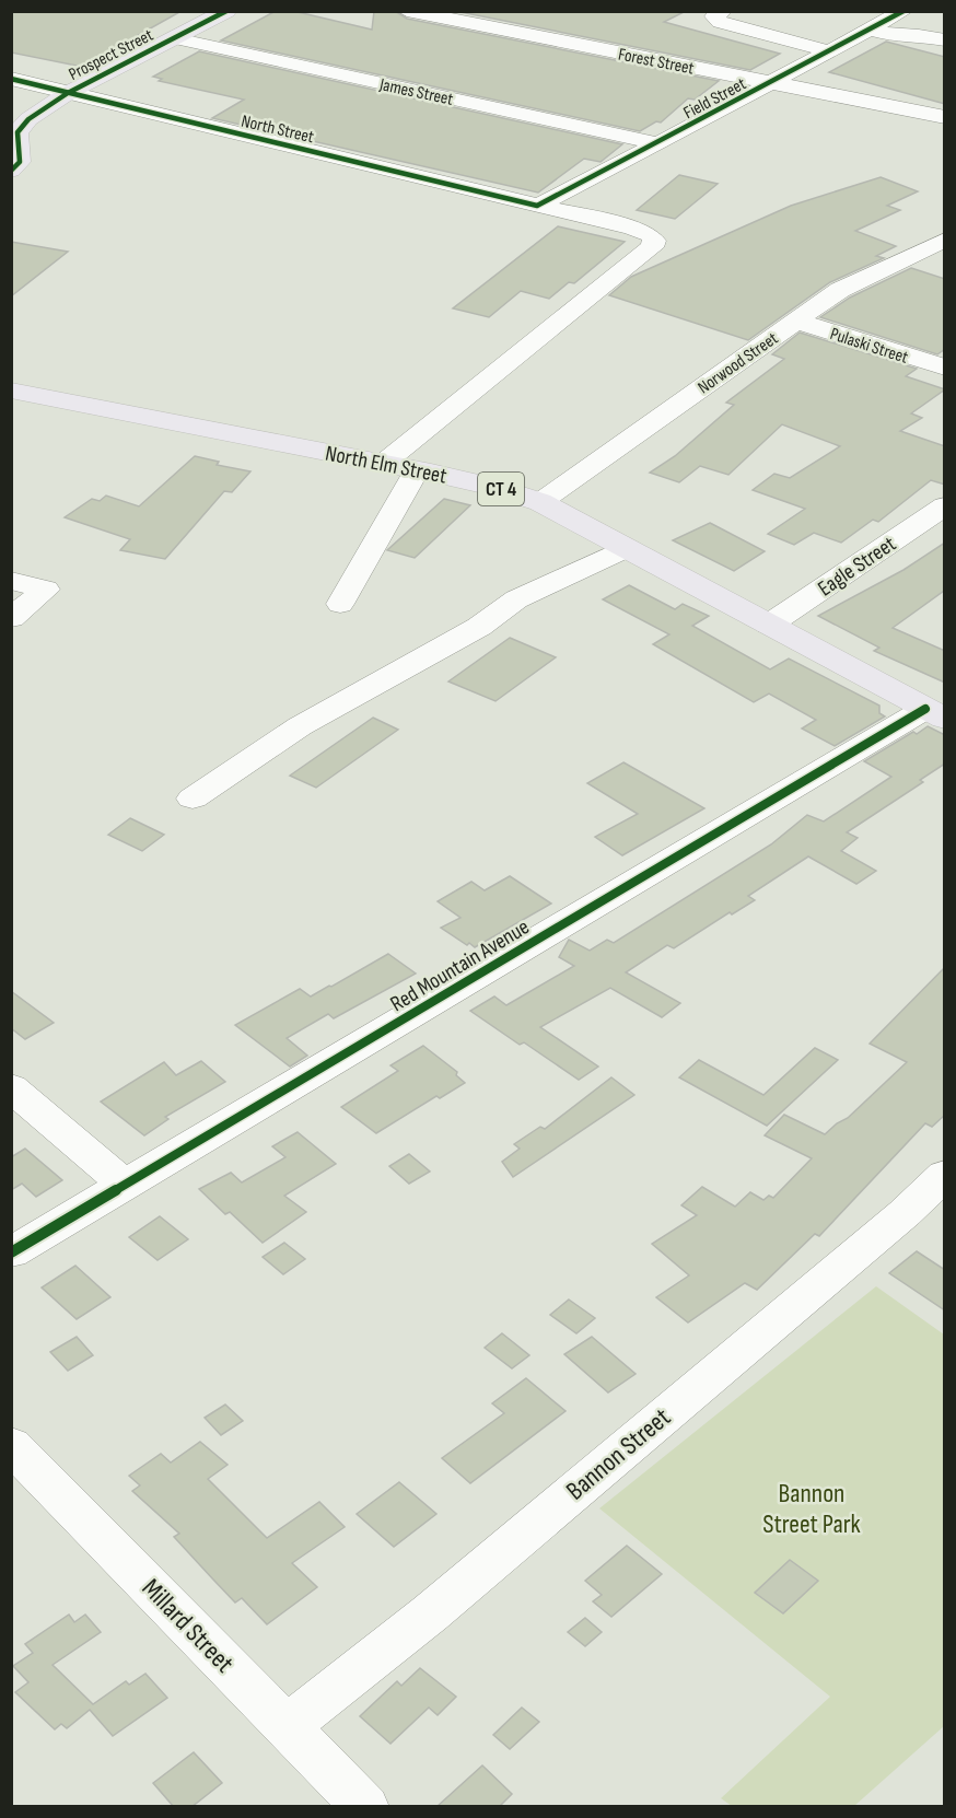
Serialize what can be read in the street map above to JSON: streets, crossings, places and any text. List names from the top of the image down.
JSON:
{
  "streets": {
    "main road": ["Prospect Street", "North Elm Street", "CT 4"],
    "street": [
      "Forest Street",
      "James Street",
      "Field Street",
      "North Street",
      "Pulaski Street",
      "Norwood Street",
      "Eagle Street",
      "Red Mountain Avenue",
      "Bannon Street",
      "Millard Street"
    ]
  },
  "crossings": [
    ["Prospect Street", "James Street"],
    ["Prospect Street", "North Street"],
    ["Forest Street", "Field Street"],
    ["James Street", "Field Street"],
    ["Field Street", "North Street"],
    ["North Street", "North Elm Street"],
    ["Pulaski Street", "Norwood Street"],
    ["Norwood Street", "North Elm Street"],
    ["North Elm Street", "Eagle Street"],
    ["North Elm Street", "Red Mountain Avenue"],
    ["Bannon Street", "Millard Street"]
  ],
  "parks": ["Bannon Street Park"]
}
